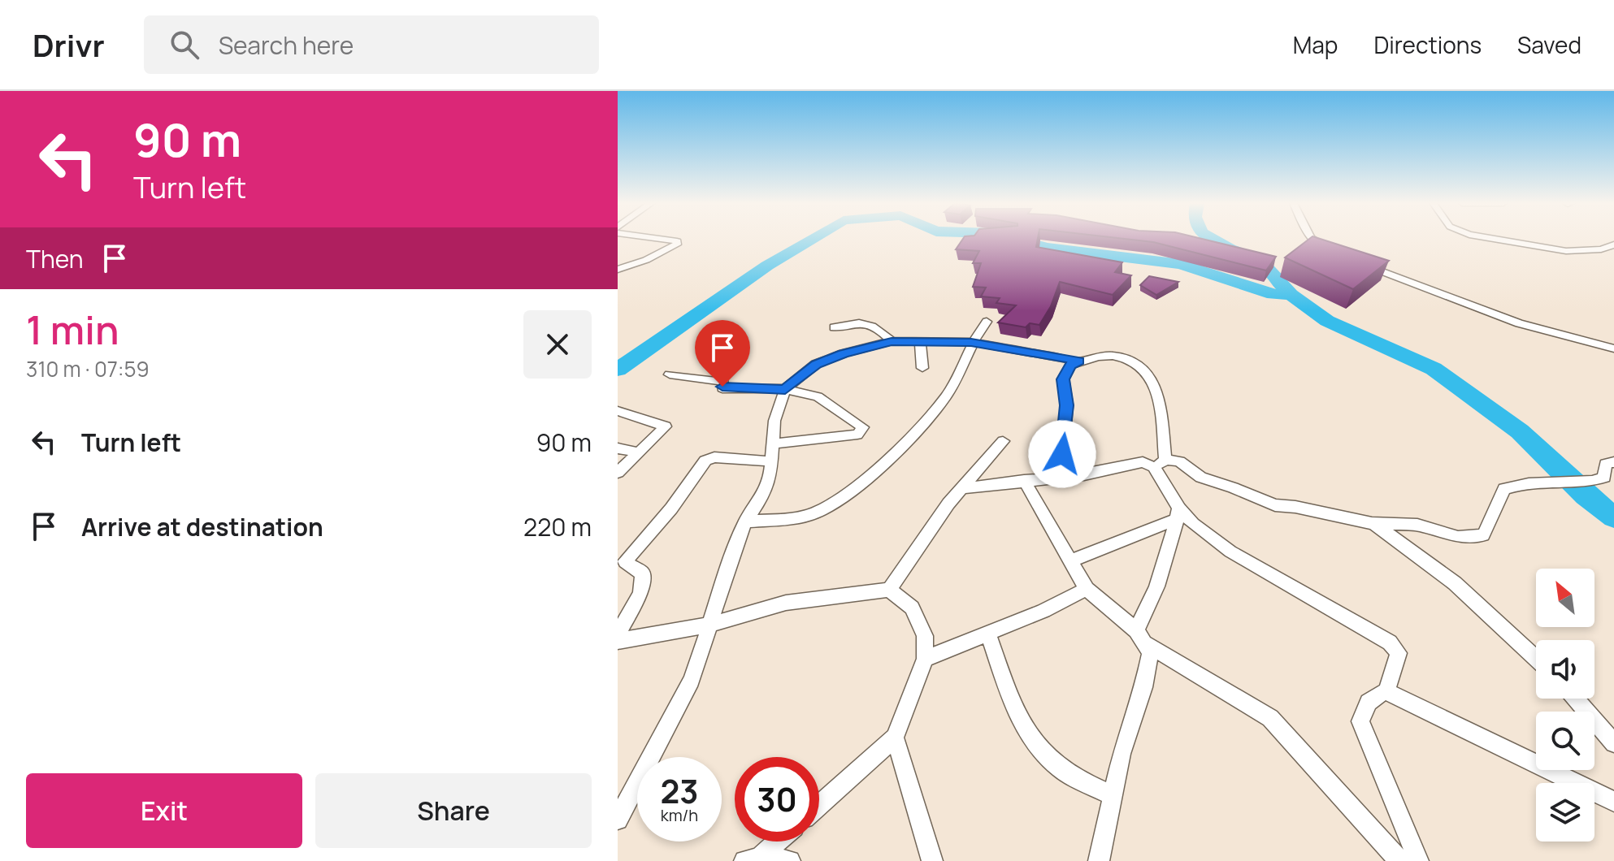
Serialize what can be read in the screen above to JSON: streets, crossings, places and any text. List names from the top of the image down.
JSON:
{
  "north": "top left",
  "page": {
    "header": "Drivr",
    "search": "Search here",
    "nav": ["Map", "Directions", "Saved"],
    "turn": ["90 m", "Turn left"],
    "then": "Then",
    "heading": ["1 min", "310 m · 07:59"],
    "list": [
      {
        "name": "Turn left",
        "value": "90 m"
      },
      {
        "name": "Arrive at destination",
        "value": "220 m"
      }
    ],
    "speed": "23 km/h",
    "limit": "30",
    "buttons": ["Exit", "Share"]
  }
}
